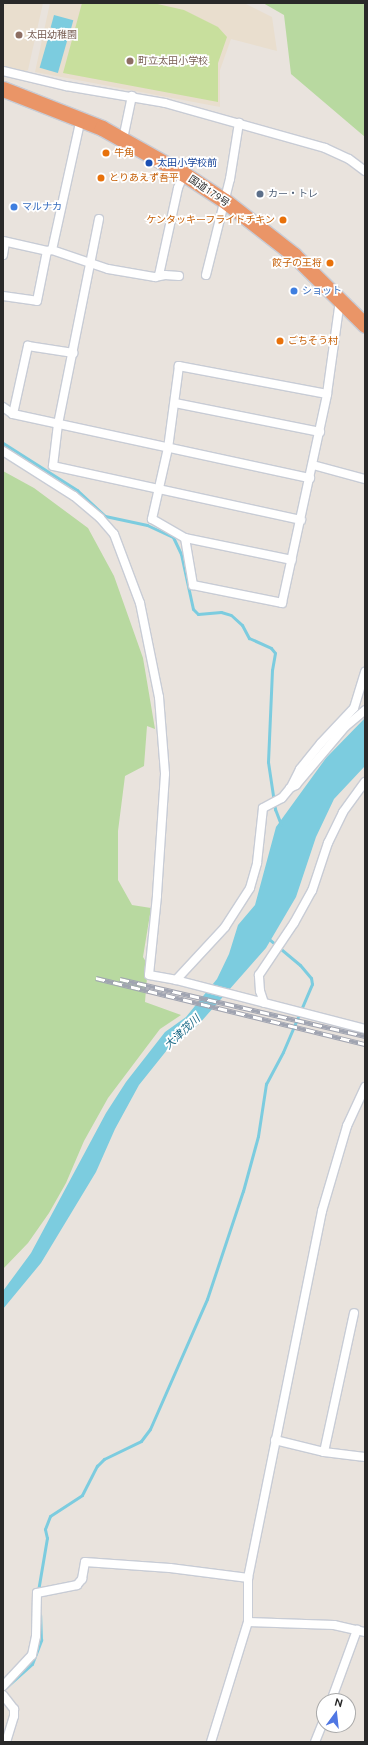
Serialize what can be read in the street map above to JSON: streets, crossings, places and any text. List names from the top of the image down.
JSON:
{
  "streets": {
    "highway": ["国道179号"]
  },
  "water": ["大津茂川"],
  "places": [
    "太田幼稚園",
    "町立太田小学校",
    "牛角",
    "太田小学校前",
    "とりあえず吾平",
    "カー・トレ",
    "マルナカ",
    "ケンタッキーフライドチキン",
    "餃子の王将",
    "ショット",
    "ごちそう村"
  ],
  "north": "top"
}
